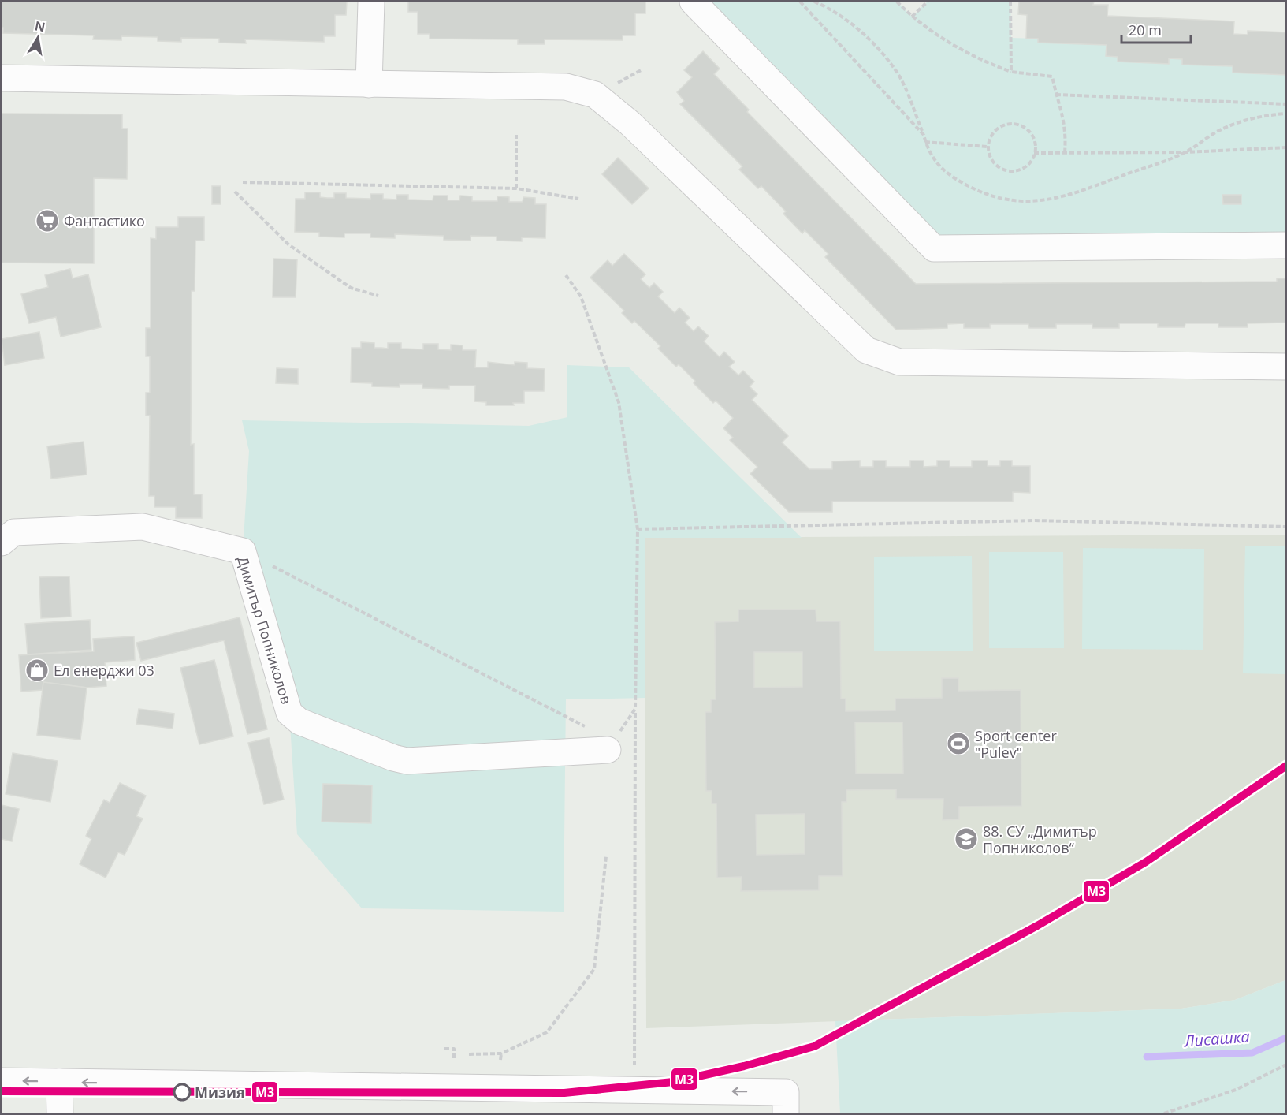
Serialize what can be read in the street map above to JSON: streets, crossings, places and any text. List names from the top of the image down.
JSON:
{
  "streets": {
    "street": ["Димитър Попниколов"]
  },
  "water": ["Лисашка"],
  "places": {
    "supermarket": ["Фантастико"],
    "shop": ["Ел енерджи 03"],
    "sports": ["Sport center \"Pulev\""],
    "school or university": ["88. СУ „Димитър Попниколов“"],
    "other": ["Мизия"]
  },
  "lines": ["transit line M3"],
  "scale_bar": "20 m",
  "north": "top"
}
